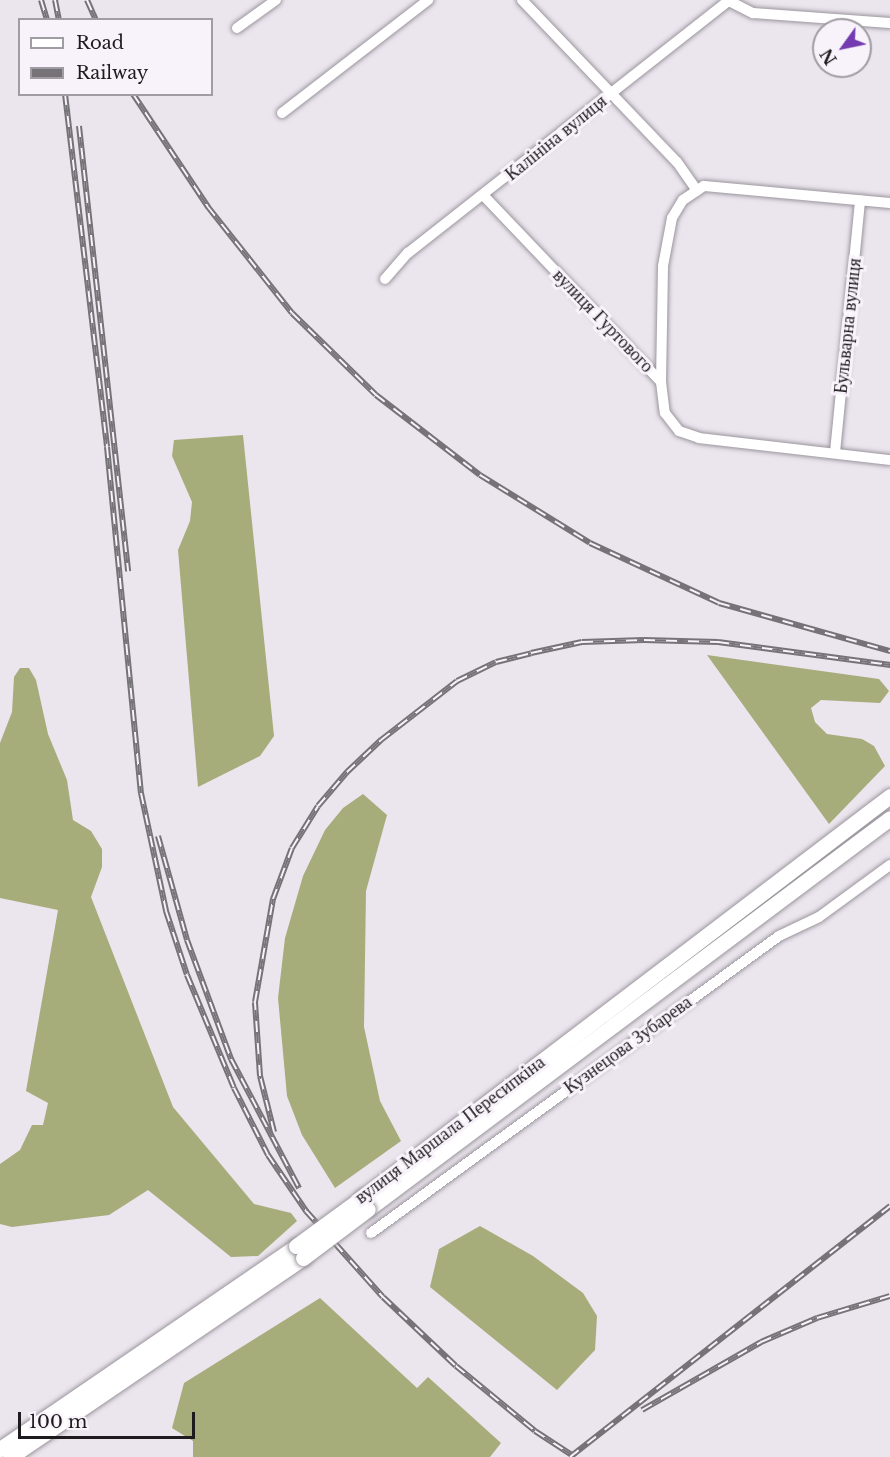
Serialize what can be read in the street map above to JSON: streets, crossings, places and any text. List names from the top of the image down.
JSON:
{
  "streets": {
    "main road": ["вулиця Маршала Пересипкіна"],
    "street": [
      "Калініна вулиця",
      "вулиця Гуртового",
      "Бульварна вулиця",
      "Кузнецова Зубарева"
    ]
  },
  "crossings": [
    ["Калініна вулиця", "вулиця Гуртового"],
    ["вулиця Гуртового", "Бульварна вулиця"]
  ],
  "legend": ["Road", "Railway"],
  "scale_bar": "100 m",
  "north": "bottom left"
}
